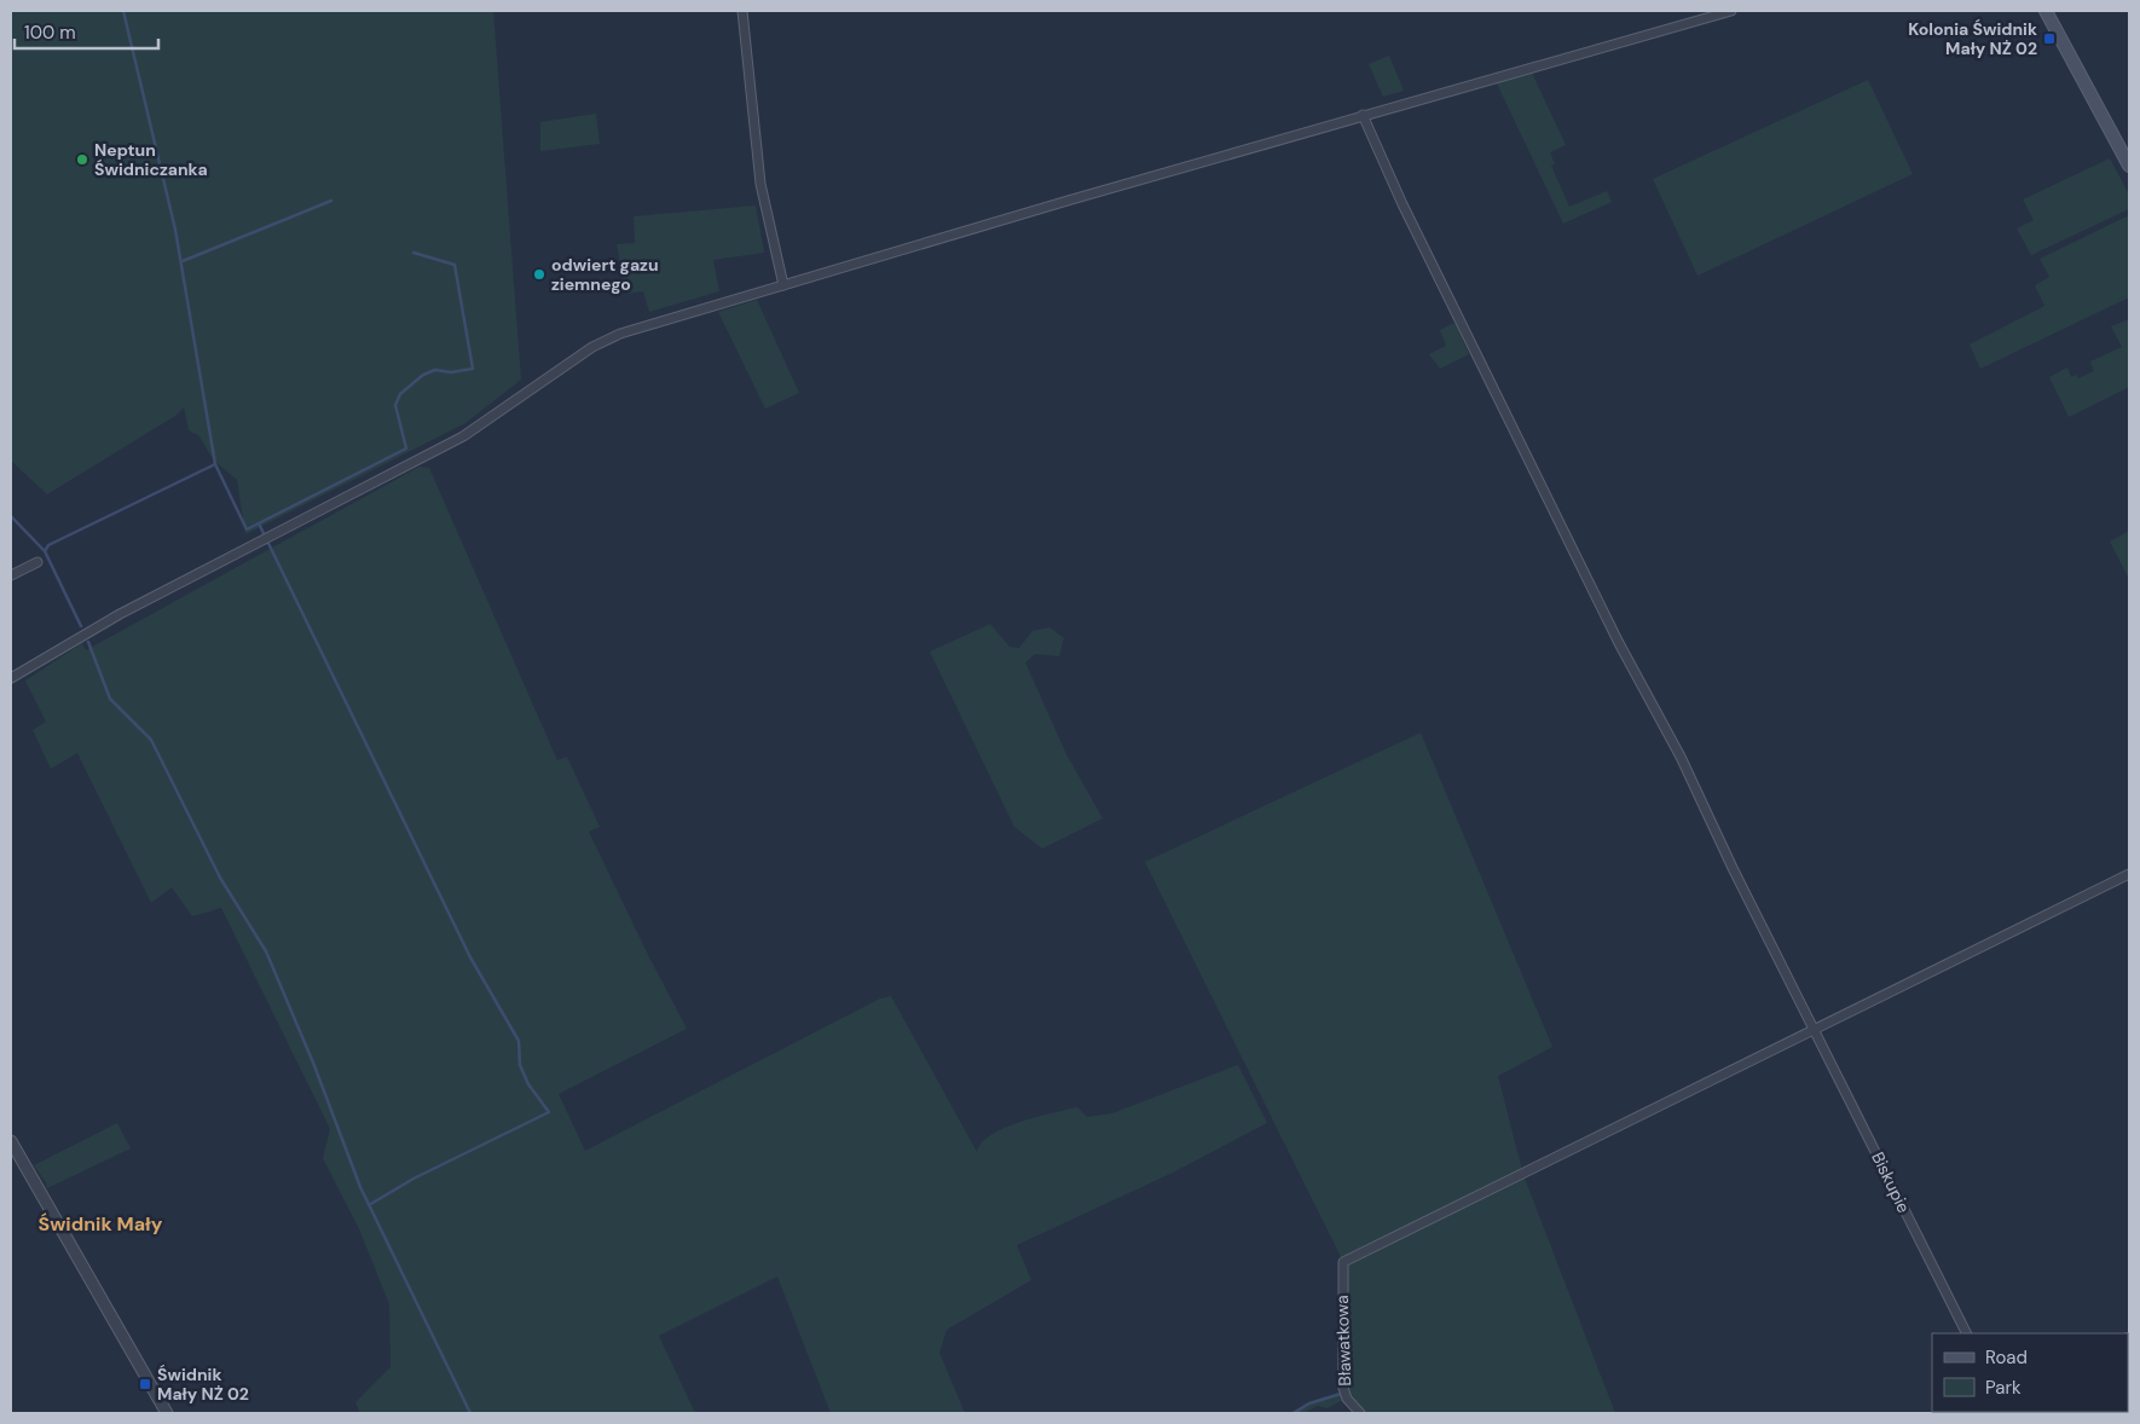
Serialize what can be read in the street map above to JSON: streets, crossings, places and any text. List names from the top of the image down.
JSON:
{
  "streets": {
    "street": ["Biskupie", "Bławatkowa"]
  },
  "crossings": [
    ["Biskupie", "Bławatkowa"]
  ],
  "districts": ["Świdnik Mały"],
  "places": {
    "transit": ["Kolonia Świdnik Mały NŻ 02", "Świdnik Mały NŻ 02"],
    "other": ["Neptun Świdniczanka", "odwiert gazu ziemnego"]
  },
  "legend": ["Road", "Park"],
  "scale_bar": "100 m"
}
